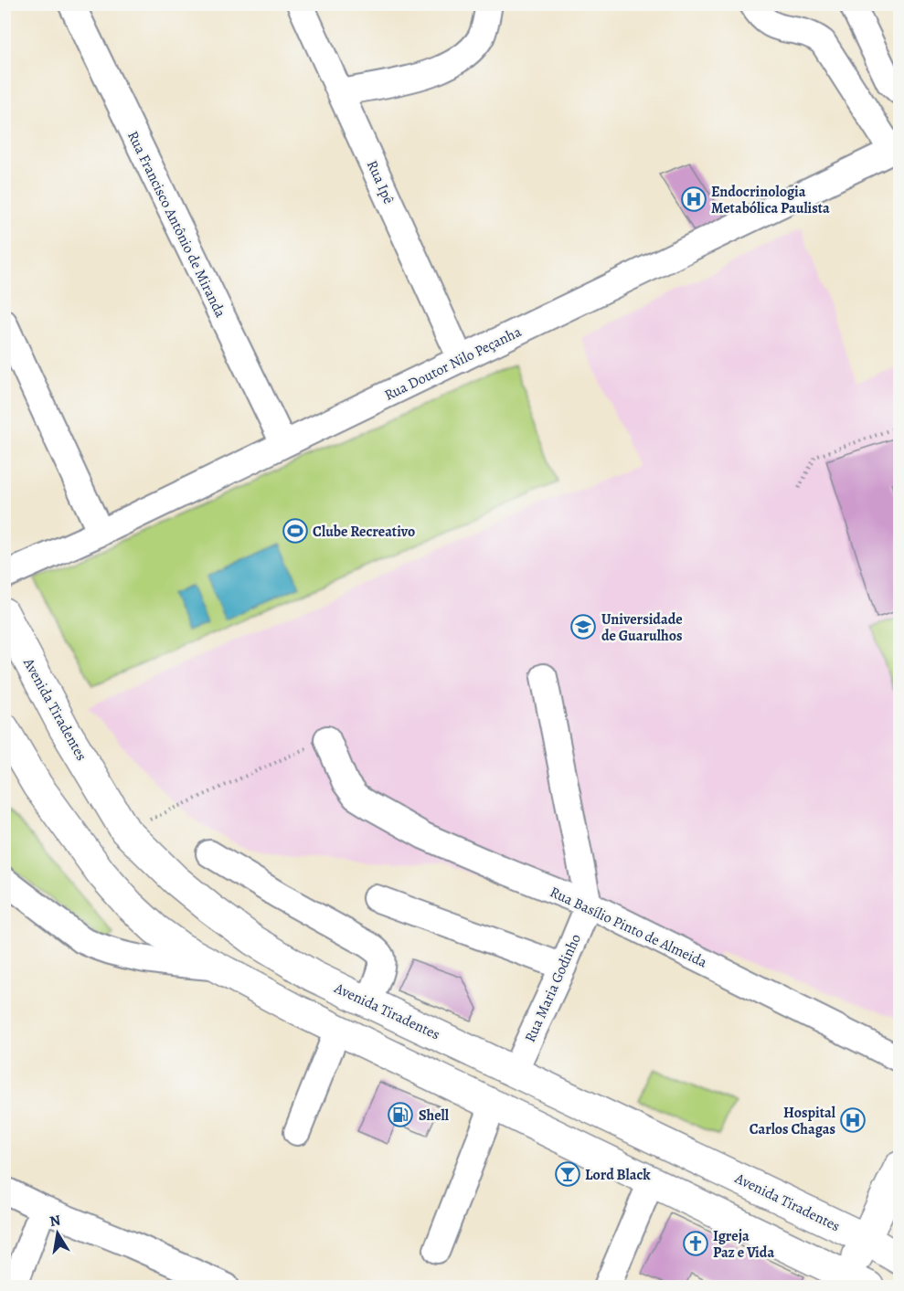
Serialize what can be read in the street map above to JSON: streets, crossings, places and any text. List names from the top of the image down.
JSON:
{
  "streets": {
    "main road": ["Avenida Tiradentes"],
    "street": [
      "Rua Ipê",
      "Rua Francisco Antônio de Miranda",
      "Rua Doutor Nilo Peçanha",
      "Rua Basílio Pinto de Almeida",
      "Rua Maria Godinho"
    ]
  },
  "crossings": [
    ["Rua Ipê", "Rua Doutor Nilo Peçanha"],
    ["Rua Francisco Antônio de Miranda", "Rua Doutor Nilo Peçanha"],
    ["Avenida Tiradentes", "Rua Maria Godinho"],
    ["Rua Basílio Pinto de Almeida", "Rua Maria Godinho"]
  ],
  "places": {
    "hospital": ["Endocrinologia Metabólica Paulista", "Hospital Carlos Chagas"],
    "sports": ["Clube Recreativo"],
    "school or university": ["Universidade de Guarulhos"],
    "fuel station": ["Shell"],
    "bar": ["Lord Black"],
    "church": ["Igreja Paz e Vida"]
  },
  "north": "top"
}
